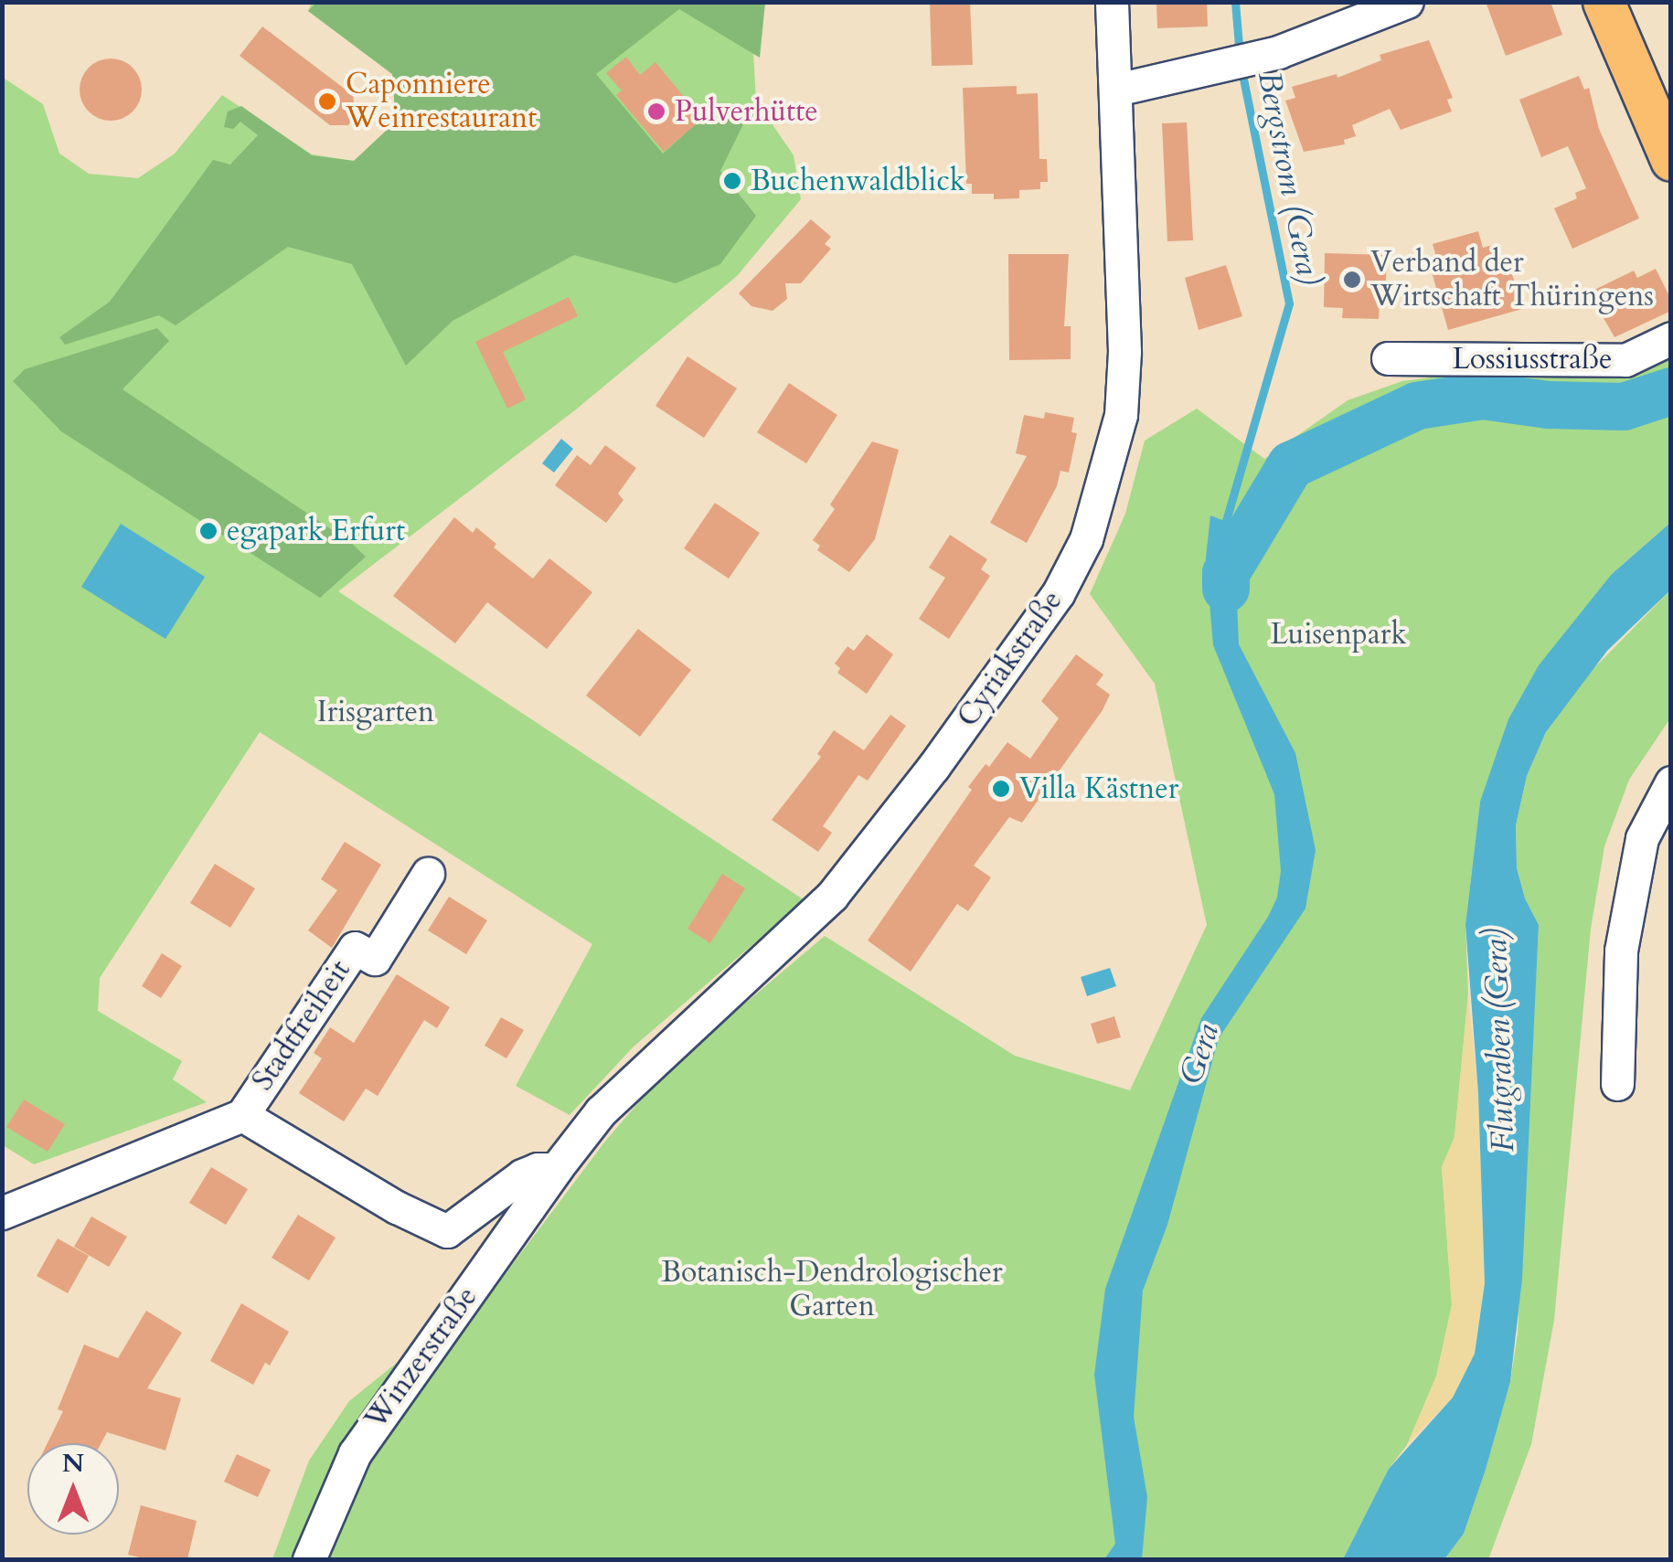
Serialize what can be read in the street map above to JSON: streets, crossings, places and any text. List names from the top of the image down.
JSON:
{
  "streets": {
    "street": [
      "Lossiusstraße",
      "Cyriakstraße",
      "Stadtfreiheit",
      "Winzerstraße"
    ]
  },
  "crossings": [
    ["Cyriakstraße", "Winzerstraße"]
  ],
  "water": ["Bergstrom (Gera)", "Flutgraben (Gera)", "Gera"],
  "parks": ["Luisenpark", "Irisgarten", "Botanisch-Dendrologischer Garten"],
  "places": [
    "Caponniere Weinrestaurant",
    "Pulverhütte",
    "Buchenwaldblick",
    "Verband der Wirtschaft Thüringens",
    "egapark Erfurt",
    "Villa Kästner"
  ],
  "north": "top"
}
